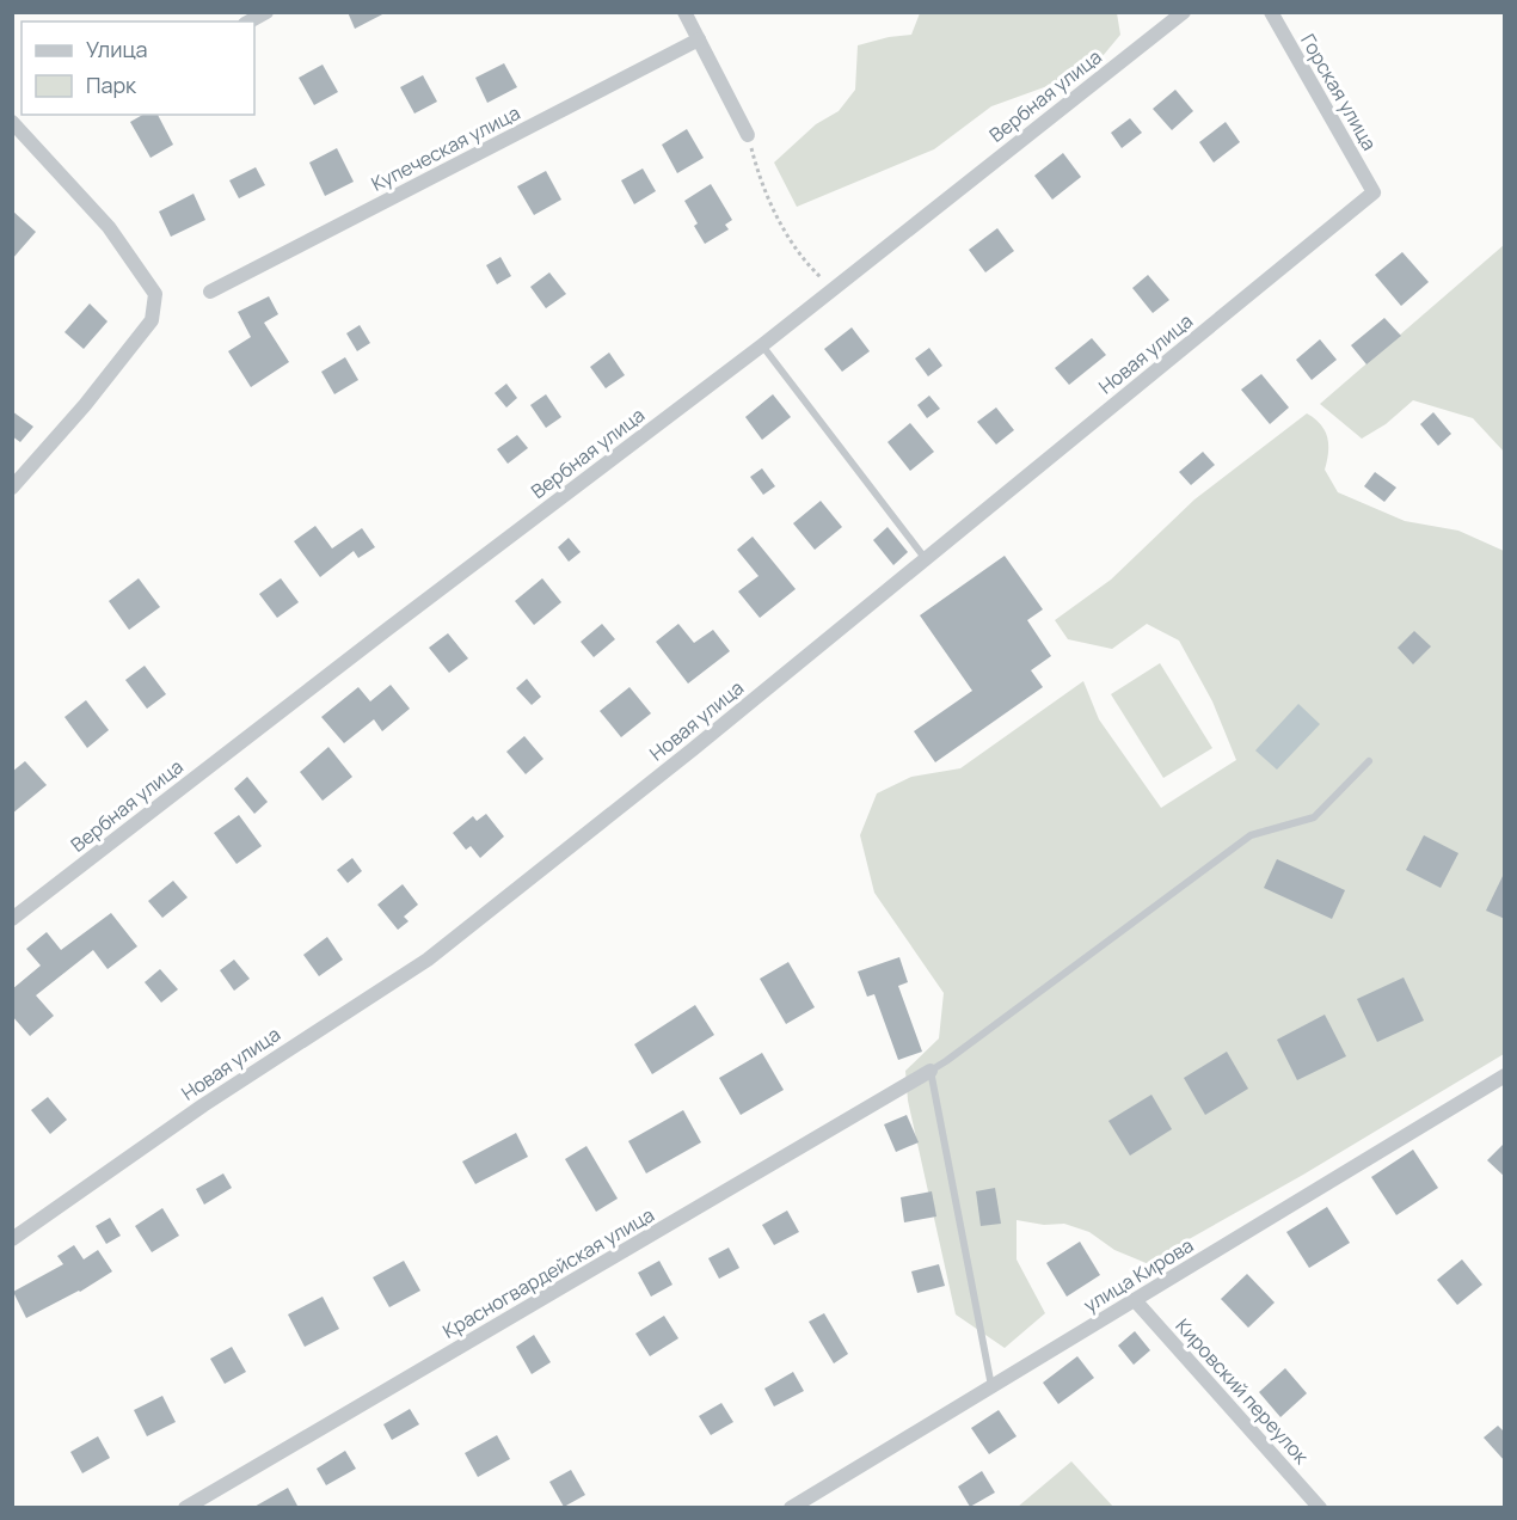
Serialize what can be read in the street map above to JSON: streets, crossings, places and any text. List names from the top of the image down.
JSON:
{
  "streets": {
    "street": [
      "Горская улица",
      "Вербная улица",
      "Купеческая улица",
      "Новая улица",
      "Красногвардейская улица",
      "улица Кирова",
      "Кировский переулок"
    ]
  },
  "crossings": [
    ["Горская улица", "Новая улица"],
    ["улица Кирова", "Кировский переулок"]
  ],
  "legend": ["Улица", "Парк"]
}
